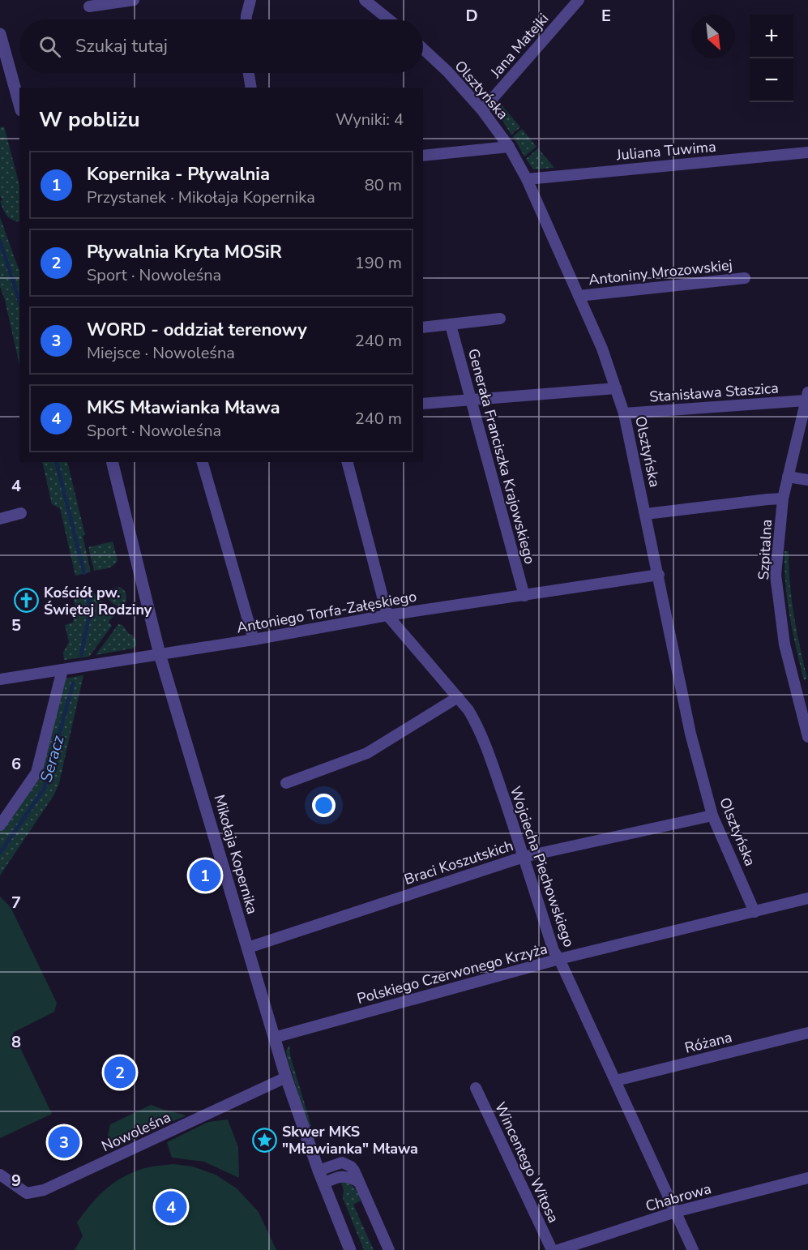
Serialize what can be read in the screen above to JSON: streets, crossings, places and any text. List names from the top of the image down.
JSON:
{
  "streets": {
    "street": [
      "Jana Matejki",
      "Olsztyńska",
      "Juliana Tuwima",
      "Antoniny Mrozowskiej",
      "Stanisława Staszica",
      "Generała Franciszka Krajowskiego",
      "Szpitalna",
      "Antoniego Torfa-Załęskiego",
      "Mikołaja Kopernika",
      "Braci Koszutskich",
      "Wojciecha Piechowskiego",
      "Polskiego Czerwonego Krzyża",
      "Różana",
      "Nowoleśna",
      "Wincentego Witosa",
      "Chabrowa"
    ]
  },
  "crossings": [
    ["Jana Matejki", "Olsztyńska"],
    ["Olsztyńska", "Juliana Tuwima"],
    ["Olsztyńska", "Antoniny Mrozowskiej"],
    ["Olsztyńska", "Stanisława Staszica"],
    ["Olsztyńska", "Antoniego Torfa-Załęskiego"],
    ["Olsztyńska", "Braci Koszutskich"],
    ["Olsztyńska", "Polskiego Czerwonego Krzyża"],
    ["Stanisława Staszica", "Szpitalna"],
    ["Generała Franciszka Krajowskiego", "Antoniego Torfa-Załęskiego"],
    ["Antoniego Torfa-Załęskiego", "Mikołaja Kopernika"],
    ["Antoniego Torfa-Załęskiego", "Wojciecha Piechowskiego"],
    ["Mikołaja Kopernika", "Braci Koszutskich"],
    ["Mikołaja Kopernika", "Polskiego Czerwonego Krzyża"],
    ["Mikołaja Kopernika", "Nowoleśna"],
    ["Braci Koszutskich", "Wojciecha Piechowskiego"],
    ["Wojciecha Piechowskiego", "Polskiego Czerwonego Krzyża"],
    ["Wojciecha Piechowskiego", "Różana"],
    ["Wojciecha Piechowskiego", "Chabrowa"]
  ],
  "water": ["Seracz"],
  "places": {
    "church": ["Kościół pw. Świętej Rodziny"],
    "place": ["Skwer MKS \"Mławianka\" Mława"]
  },
  "north": "bottom right",
  "page": {
    "map_buttons": ["+", "−"],
    "search": "Szukaj tutaj",
    "heading": ["W pobliżu", "Wyniki: 4"],
    "list": [
      {
        "mark": "1",
        "name": "Kopernika - Pływalnia",
        "note": "Przystanek · Mikołaja Kopernika",
        "value": "80 m"
      },
      {
        "mark": "2",
        "name": "Pływalnia Kryta MOSiR",
        "note": "Sport · Nowoleśna",
        "value": "190 m"
      },
      {
        "mark": "3",
        "name": "WORD - oddział terenowy",
        "note": "Miejsce · Nowoleśna",
        "value": "240 m"
      },
      {
        "mark": "4",
        "name": "MKS Mławianka Mława",
        "note": "Sport · Nowoleśna",
        "value": "240 m"
      }
    ],
    "pins": [
      "1",
      "2",
      "3",
      "4"
    ]
  },
  "grid": {
    "columns": ["D", "E"],
    "rows": [
      "4",
      "5",
      "6",
      "7",
      "8",
      "9"
    ]
  }
}
